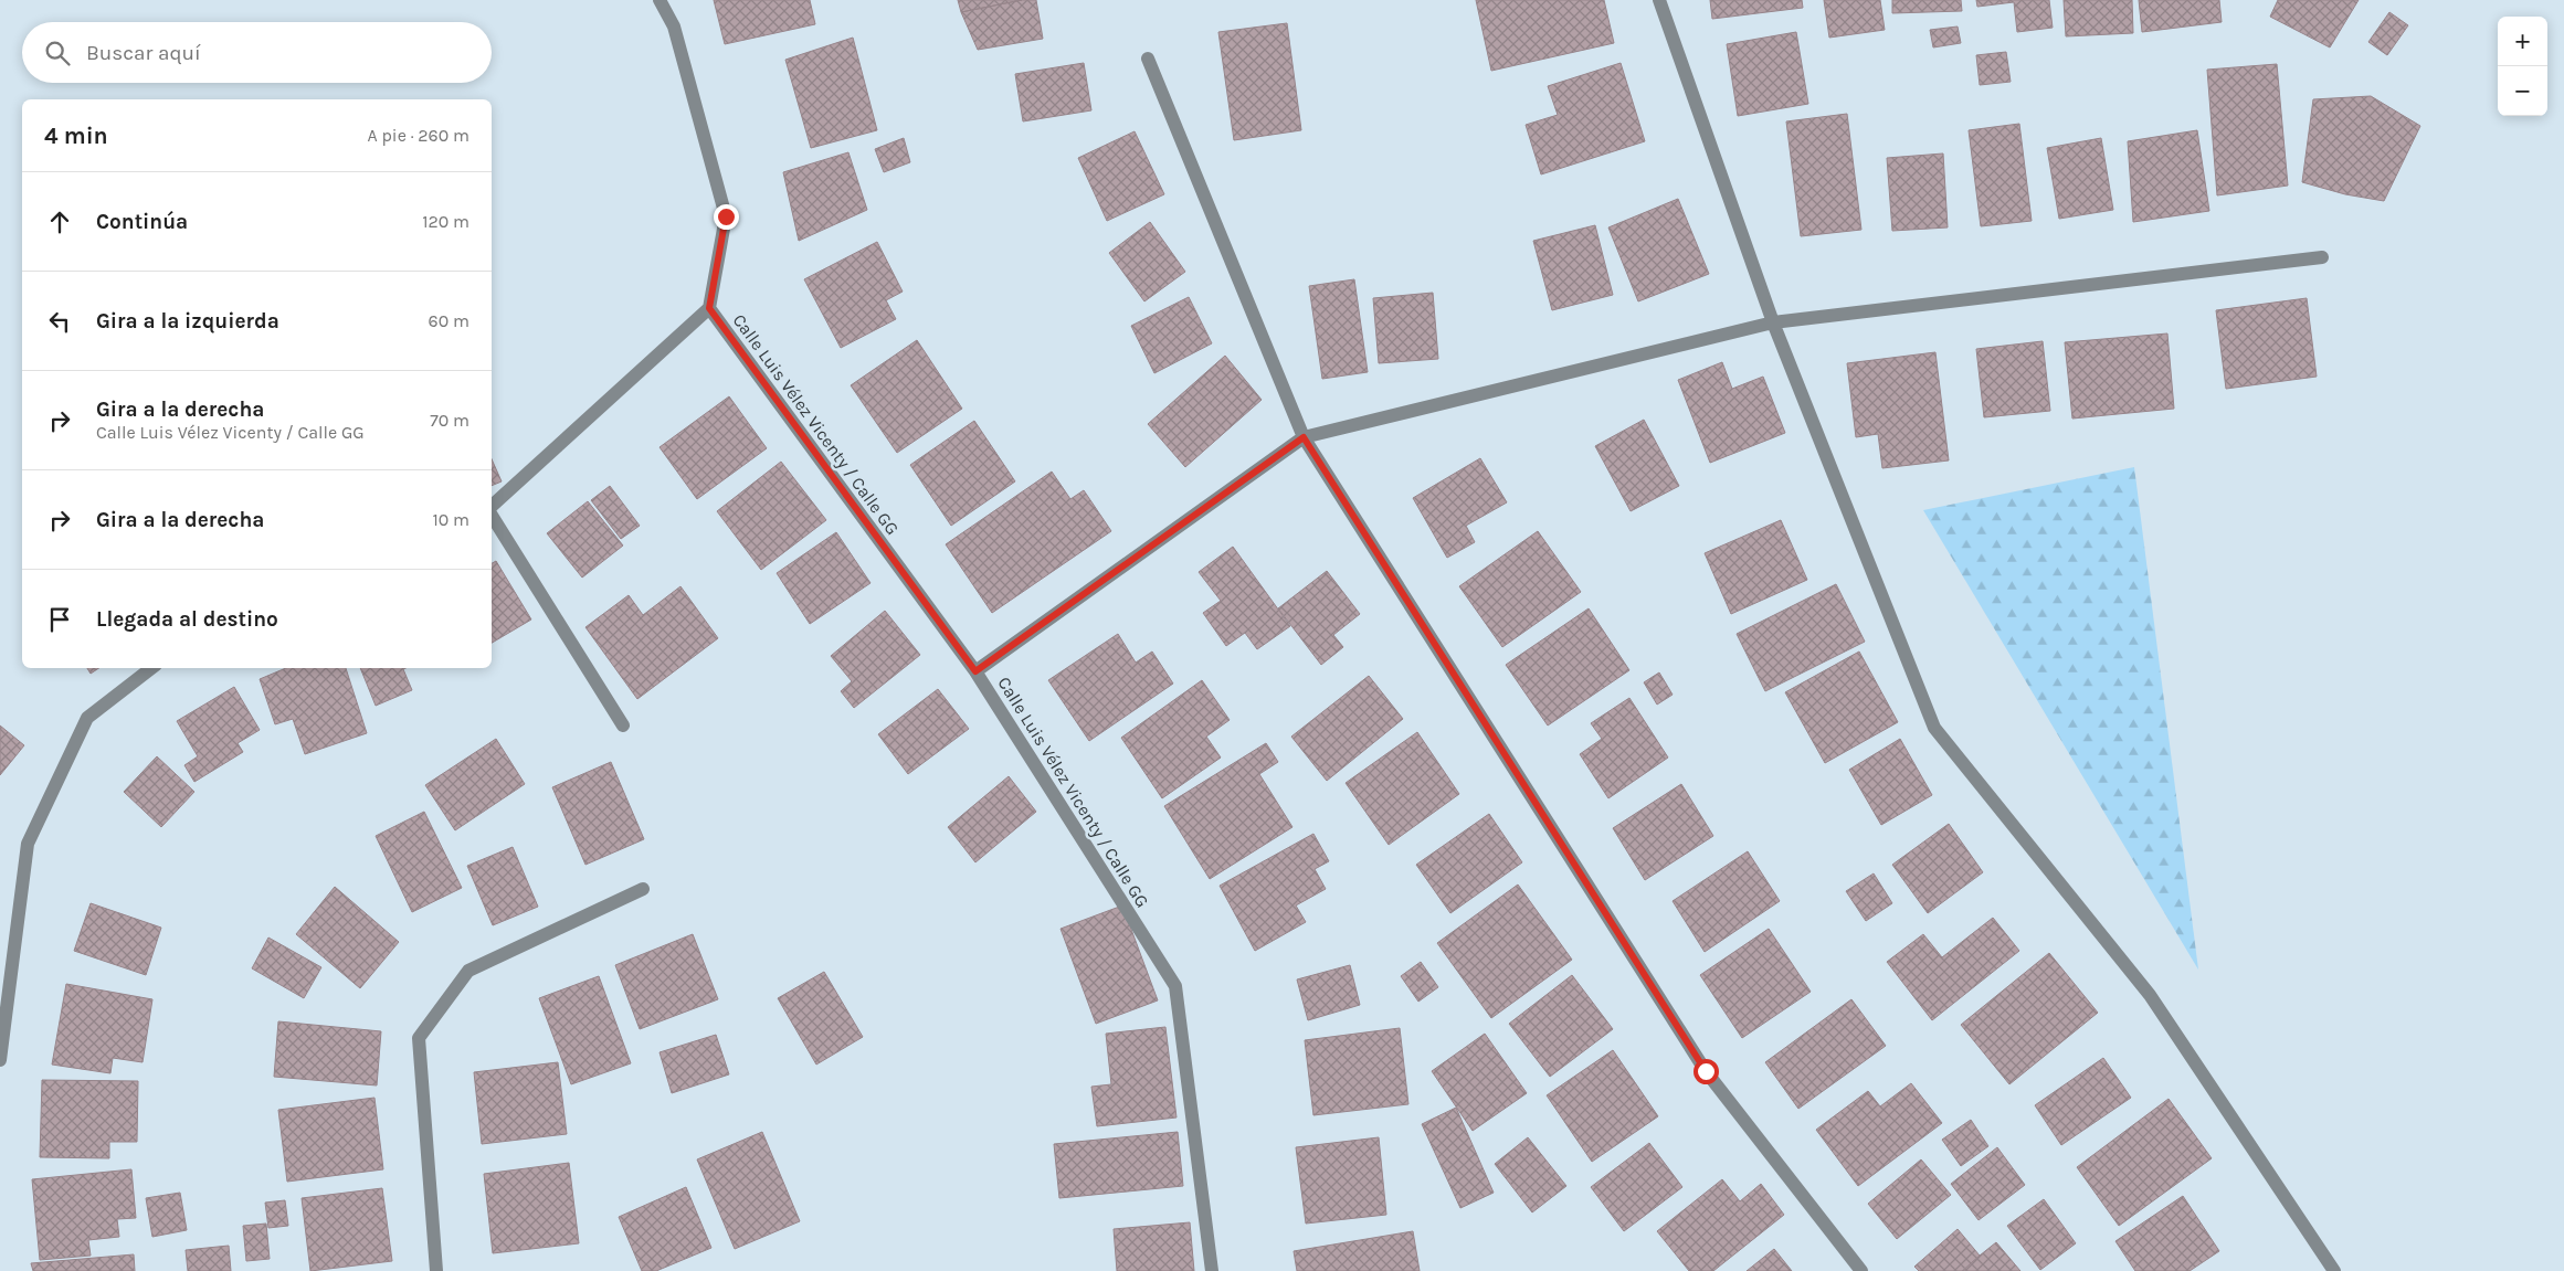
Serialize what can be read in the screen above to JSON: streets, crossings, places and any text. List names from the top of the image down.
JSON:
{
  "streets": {
    "street": ["Calle Luis Vélez Vicenty / Calle GG"]
  },
  "page": {
    "map_buttons": ["+", "−"],
    "search": "Buscar aquí",
    "heading": ["4 min", "A pie · 260 m"],
    "list": [
      ["Continúa", "120 m"],
      ["Gira a la izquierda", "60 m"],
      ["Gira a la derecha", "Calle Luis Vélez Vicenty / Calle GG", "70 m"],
      ["Gira a la derecha", "10 m"],
      "Llegada al destino"
    ]
  }
}
